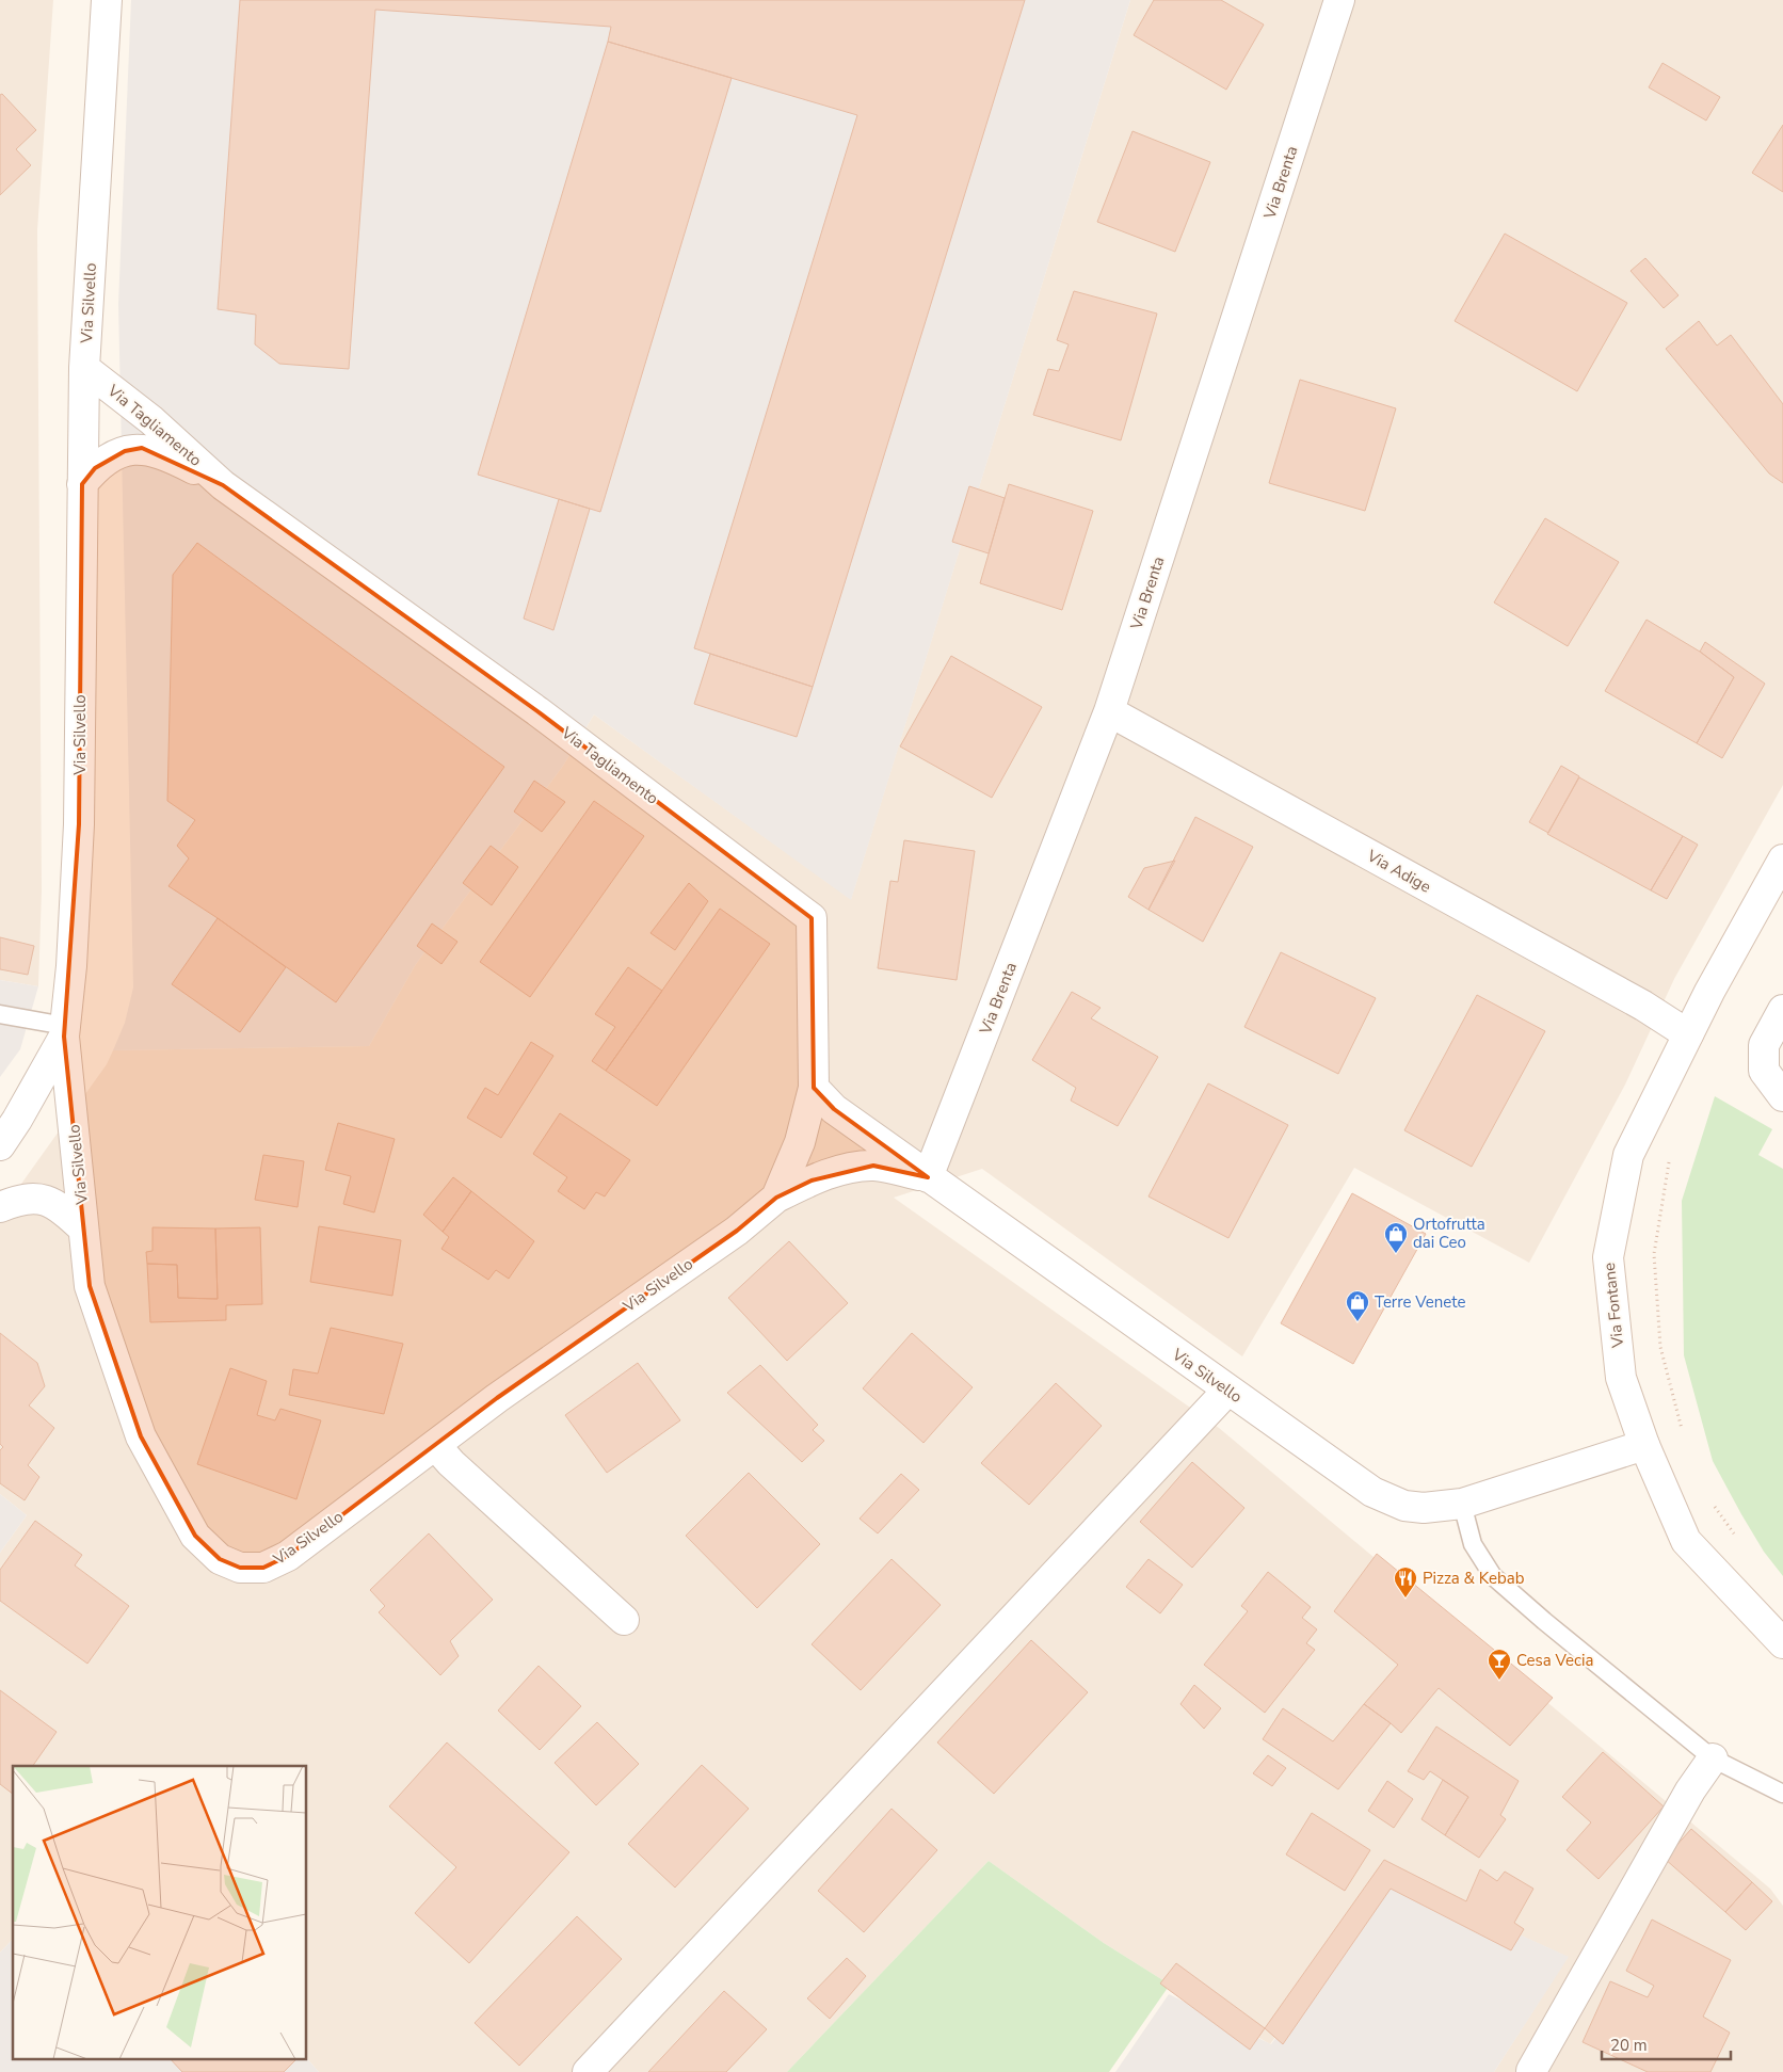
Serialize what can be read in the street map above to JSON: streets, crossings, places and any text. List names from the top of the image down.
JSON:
{
  "streets": {
    "street": [
      "Via Brenta",
      "Via Silvello",
      "Via Tagliamento",
      "Via Adige",
      "Via Fontane"
    ]
  },
  "crossings": [
    ["Via Brenta", "Via Silvello"],
    ["Via Brenta", "Via Adige"],
    ["Via Silvello", "Via Tagliamento"],
    ["Via Silvello", "Via Fontane"],
    ["Via Adige", "Via Fontane"]
  ],
  "places": {
    "shop": ["Ortofrutta dai Ceo", "Terre Venete"],
    "restaurant": ["Pizza & Kebab"],
    "bar": ["Cesa Vecia"]
  },
  "scale_bar": "20 m"
}
